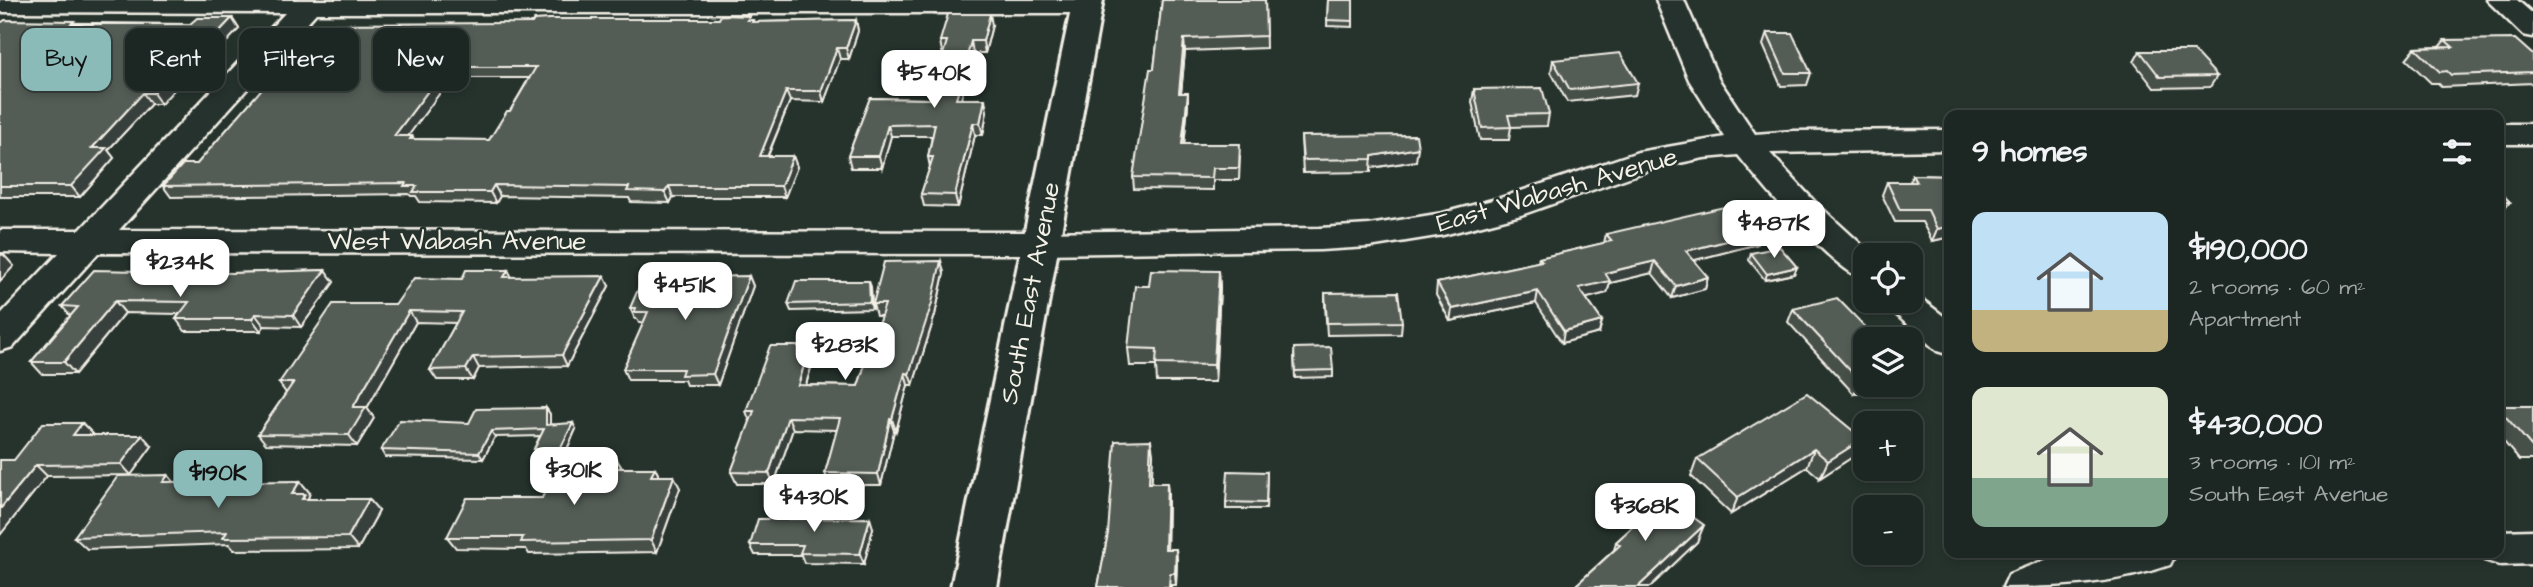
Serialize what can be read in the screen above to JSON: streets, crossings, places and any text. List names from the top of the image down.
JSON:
{
  "streets": {
    "main road": ["South East Avenue"],
    "street": ["East Wabash Avenue", "West Wabash Avenue"]
  },
  "crossings": [
    ["East Wabash Avenue", "West Wabash Avenue"],
    ["East Wabash Avenue", "South East Avenue"],
    ["West Wabash Avenue", "South East Avenue"]
  ],
  "page": {
    "chip": [
      "Buy",
      "Rent",
      "Filters",
      "New"
    ],
    "price": [
      "$540K",
      "$487K",
      "$234K",
      "$451K",
      "$283K",
      "$301K",
      "$190K",
      "$430K",
      "$368K"
    ],
    "heading": "9 homes",
    "list": [
      {
        "name": "$190,000",
        "note": "2 rooms · 60 m² · Apartment"
      },
      {
        "name": "$430,000",
        "note": "3 rooms · 101 m² · South East Avenue"
      }
    ],
    "map_buttons": ["+", "−"]
  }
}
